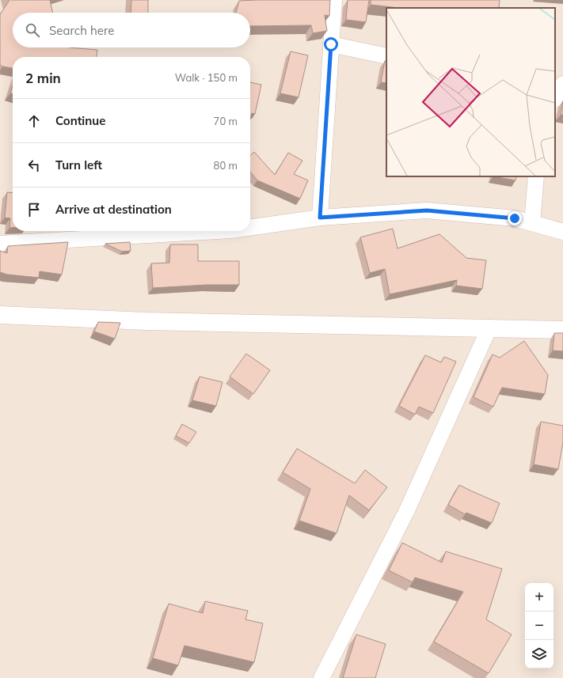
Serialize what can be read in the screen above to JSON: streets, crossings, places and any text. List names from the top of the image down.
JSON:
{
  "page": {
    "search": "Search here",
    "heading": ["2 min", "Walk · 150 m"],
    "list": [
      ["Continue", "70 m"],
      ["Turn left", "80 m"],
      "Arrive at destination"
    ],
    "map_buttons": ["+", "−"]
  }
}
